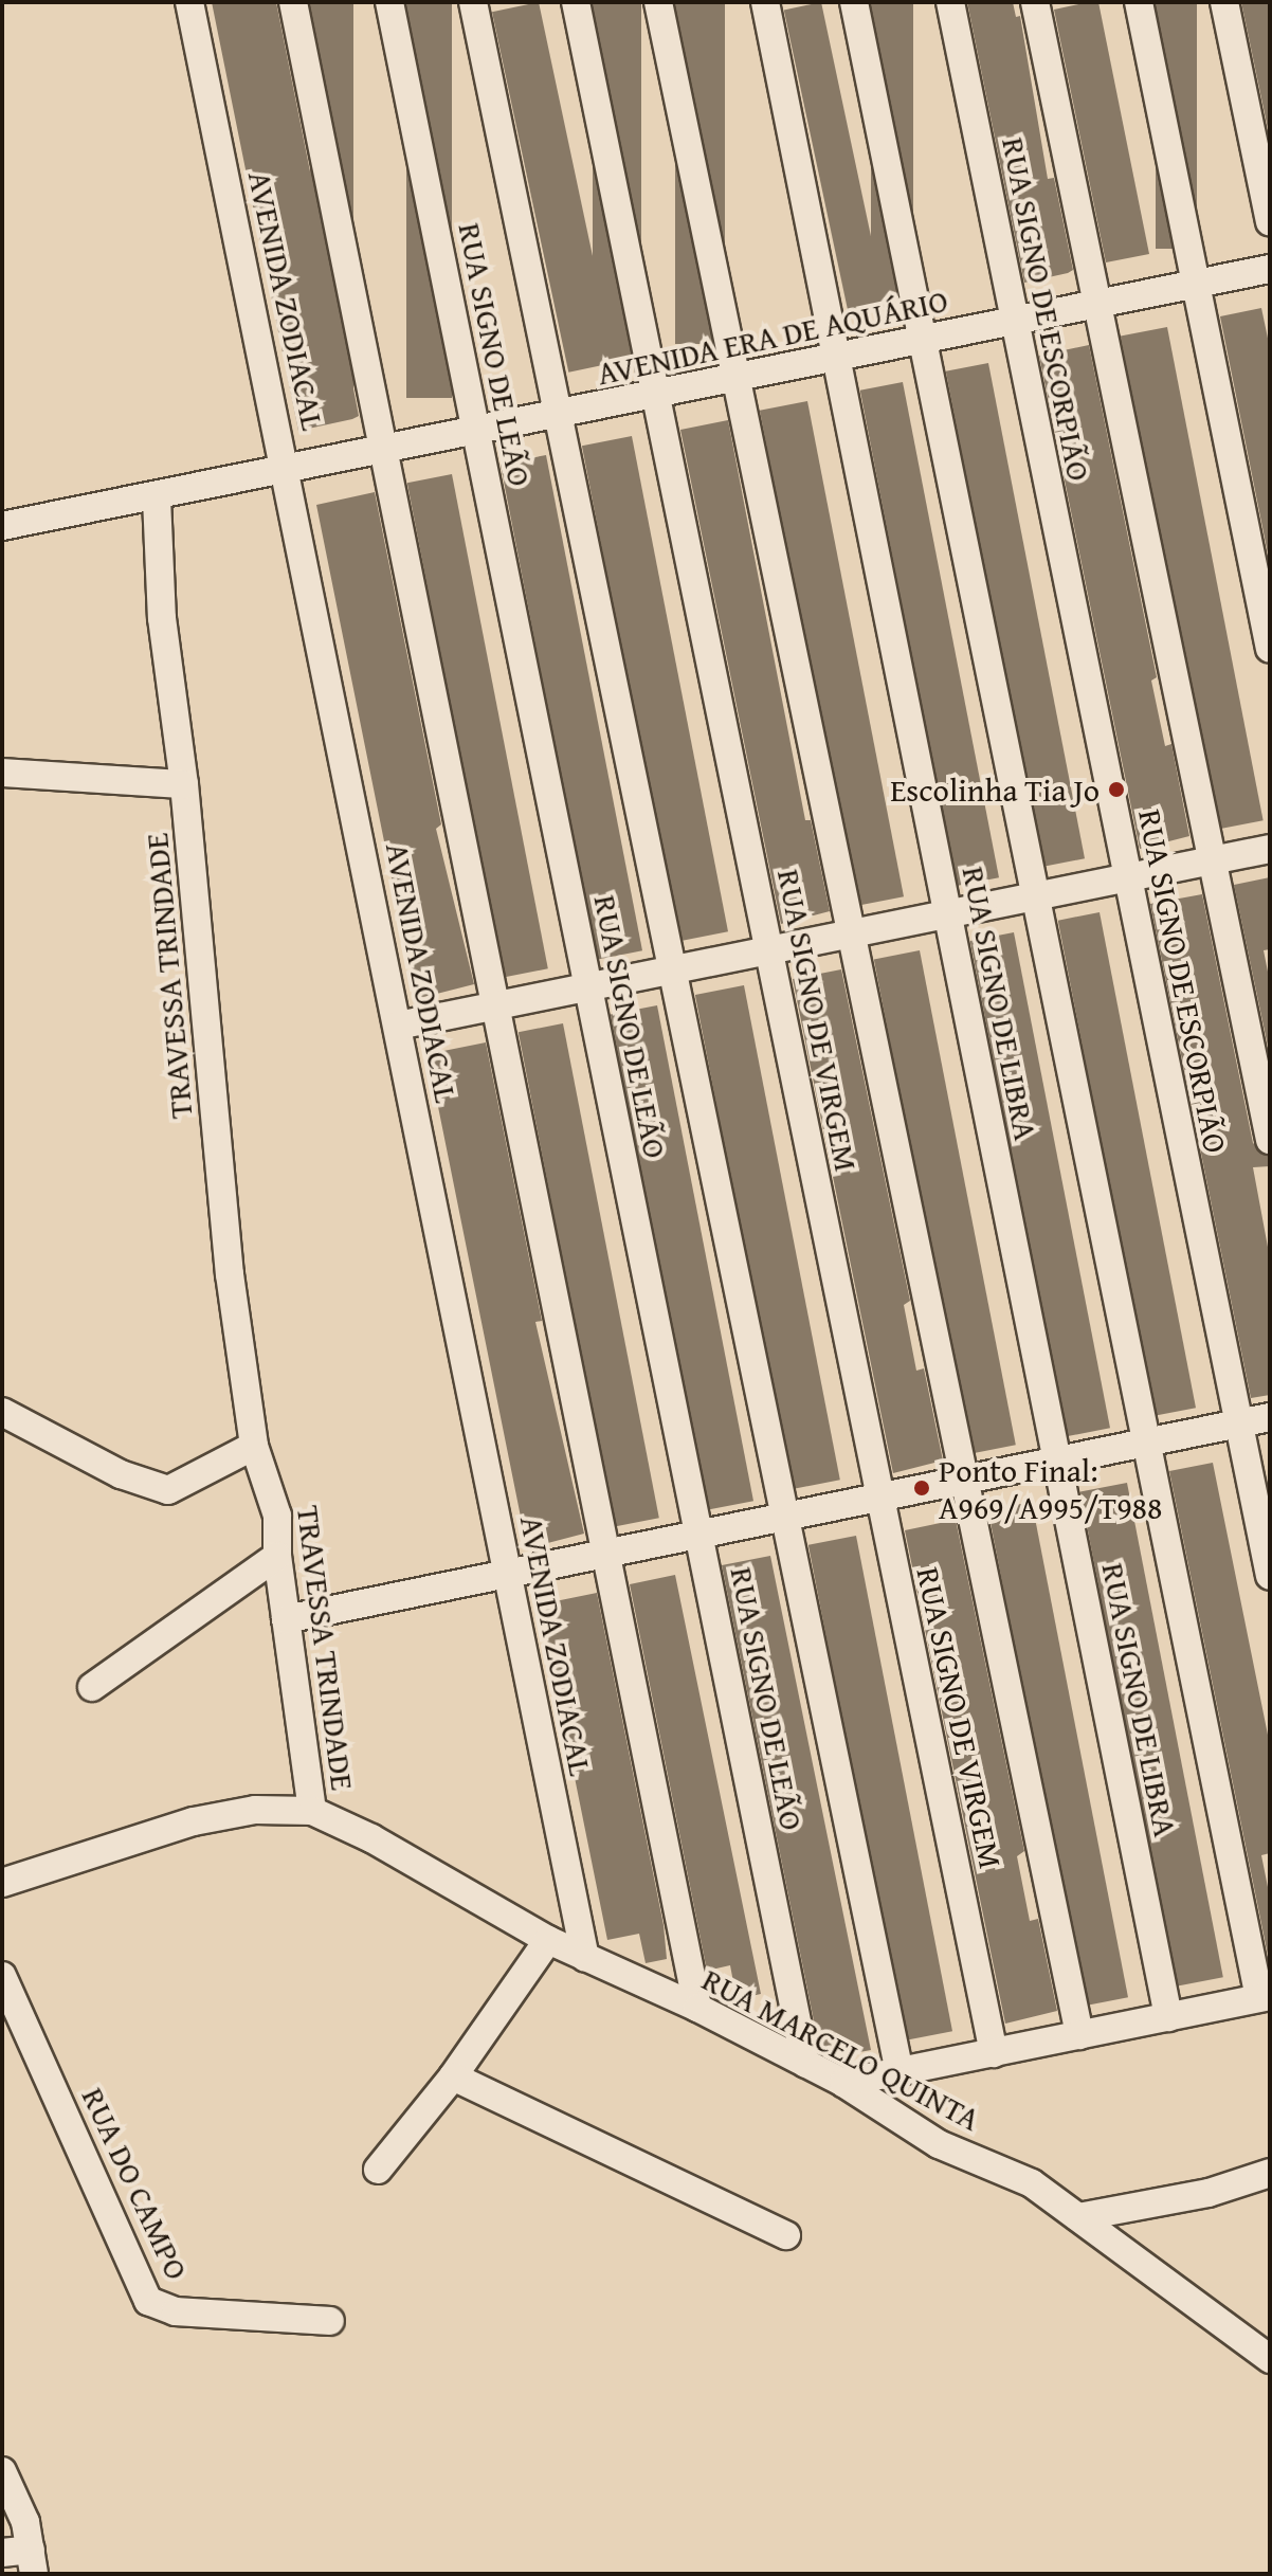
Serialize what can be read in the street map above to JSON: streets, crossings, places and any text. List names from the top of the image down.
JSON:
{
  "streets": {
    "street": [
      "AVENIDA ZODIACAL",
      "RUA SIGNO DE ESCORPIÃO",
      "AVENIDA ERA DE AQUÁRIO",
      "RUA SIGNO DE LEÃO",
      "TRAVESSA TRINDADE",
      "RUA SIGNO DE LIBRA",
      "RUA SIGNO DE VIRGEM",
      "RUA MARCELO QUINTA",
      "RUA DO CAMPO"
    ]
  },
  "crossings": [
    ["AVENIDA ZODIACAL", "AVENIDA ERA DE AQUÁRIO"],
    ["AVENIDA ZODIACAL", "RUA MARCELO QUINTA"],
    ["RUA SIGNO DE ESCORPIÃO", "AVENIDA ERA DE AQUÁRIO"],
    ["AVENIDA ERA DE AQUÁRIO", "RUA SIGNO DE LEÃO"],
    ["AVENIDA ERA DE AQUÁRIO", "TRAVESSA TRINDADE"],
    ["AVENIDA ERA DE AQUÁRIO", "RUA SIGNO DE LIBRA"],
    ["AVENIDA ERA DE AQUÁRIO", "RUA SIGNO DE VIRGEM"],
    ["RUA SIGNO DE LEÃO", "RUA MARCELO QUINTA"],
    ["TRAVESSA TRINDADE", "RUA MARCELO QUINTA"]
  ],
  "places": ["Escolinha Tia Jo", "Ponto Final: A969/A995/T988"]
}
